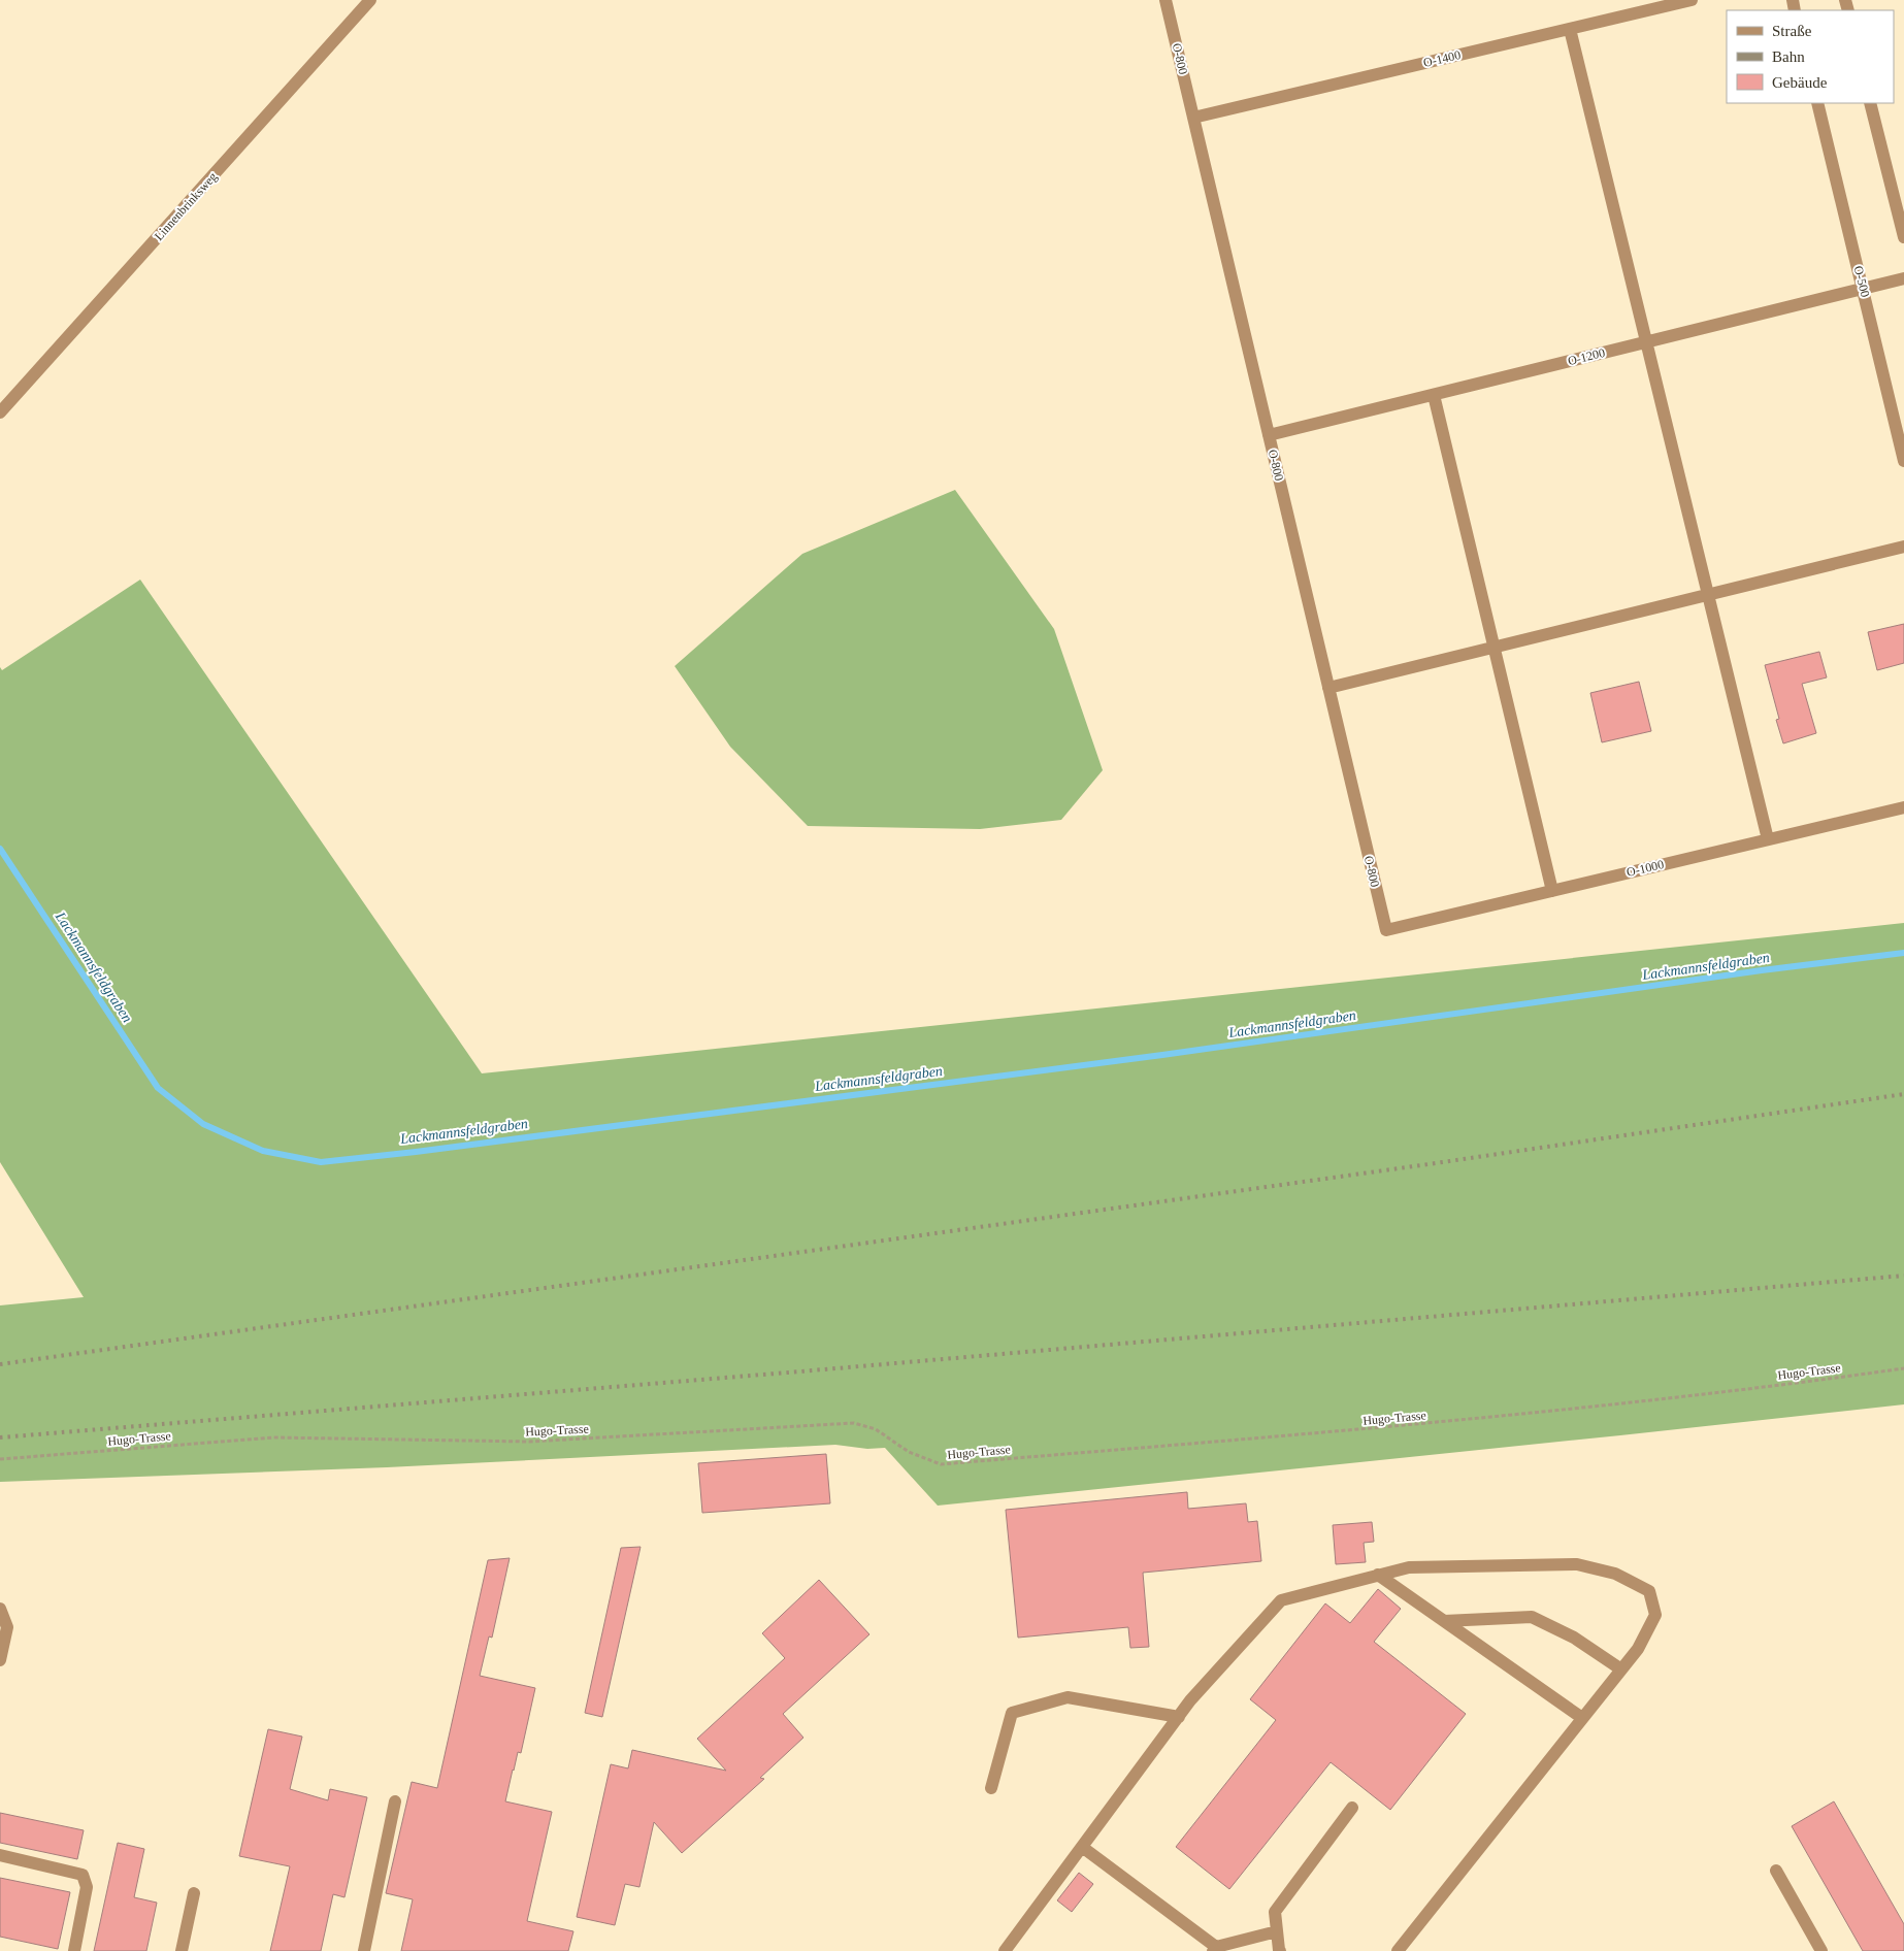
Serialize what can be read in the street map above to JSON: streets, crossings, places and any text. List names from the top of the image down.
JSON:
{
  "streets": {
    "street": [
      "O-800",
      "O-1400",
      "Linnenbrinksweg",
      "O-500",
      "O-1200",
      "O-1000"
    ],
    "path": ["Hugo-Trasse"]
  },
  "crossings": [
    ["O-800", "O-1400"],
    ["O-800", "O-1200"],
    ["O-800", "O-1000"],
    ["O-500", "O-1200"]
  ],
  "water": ["Lackmannsfeldgraben"],
  "legend": ["Straße", "Bahn", "Gebäude"]
}
